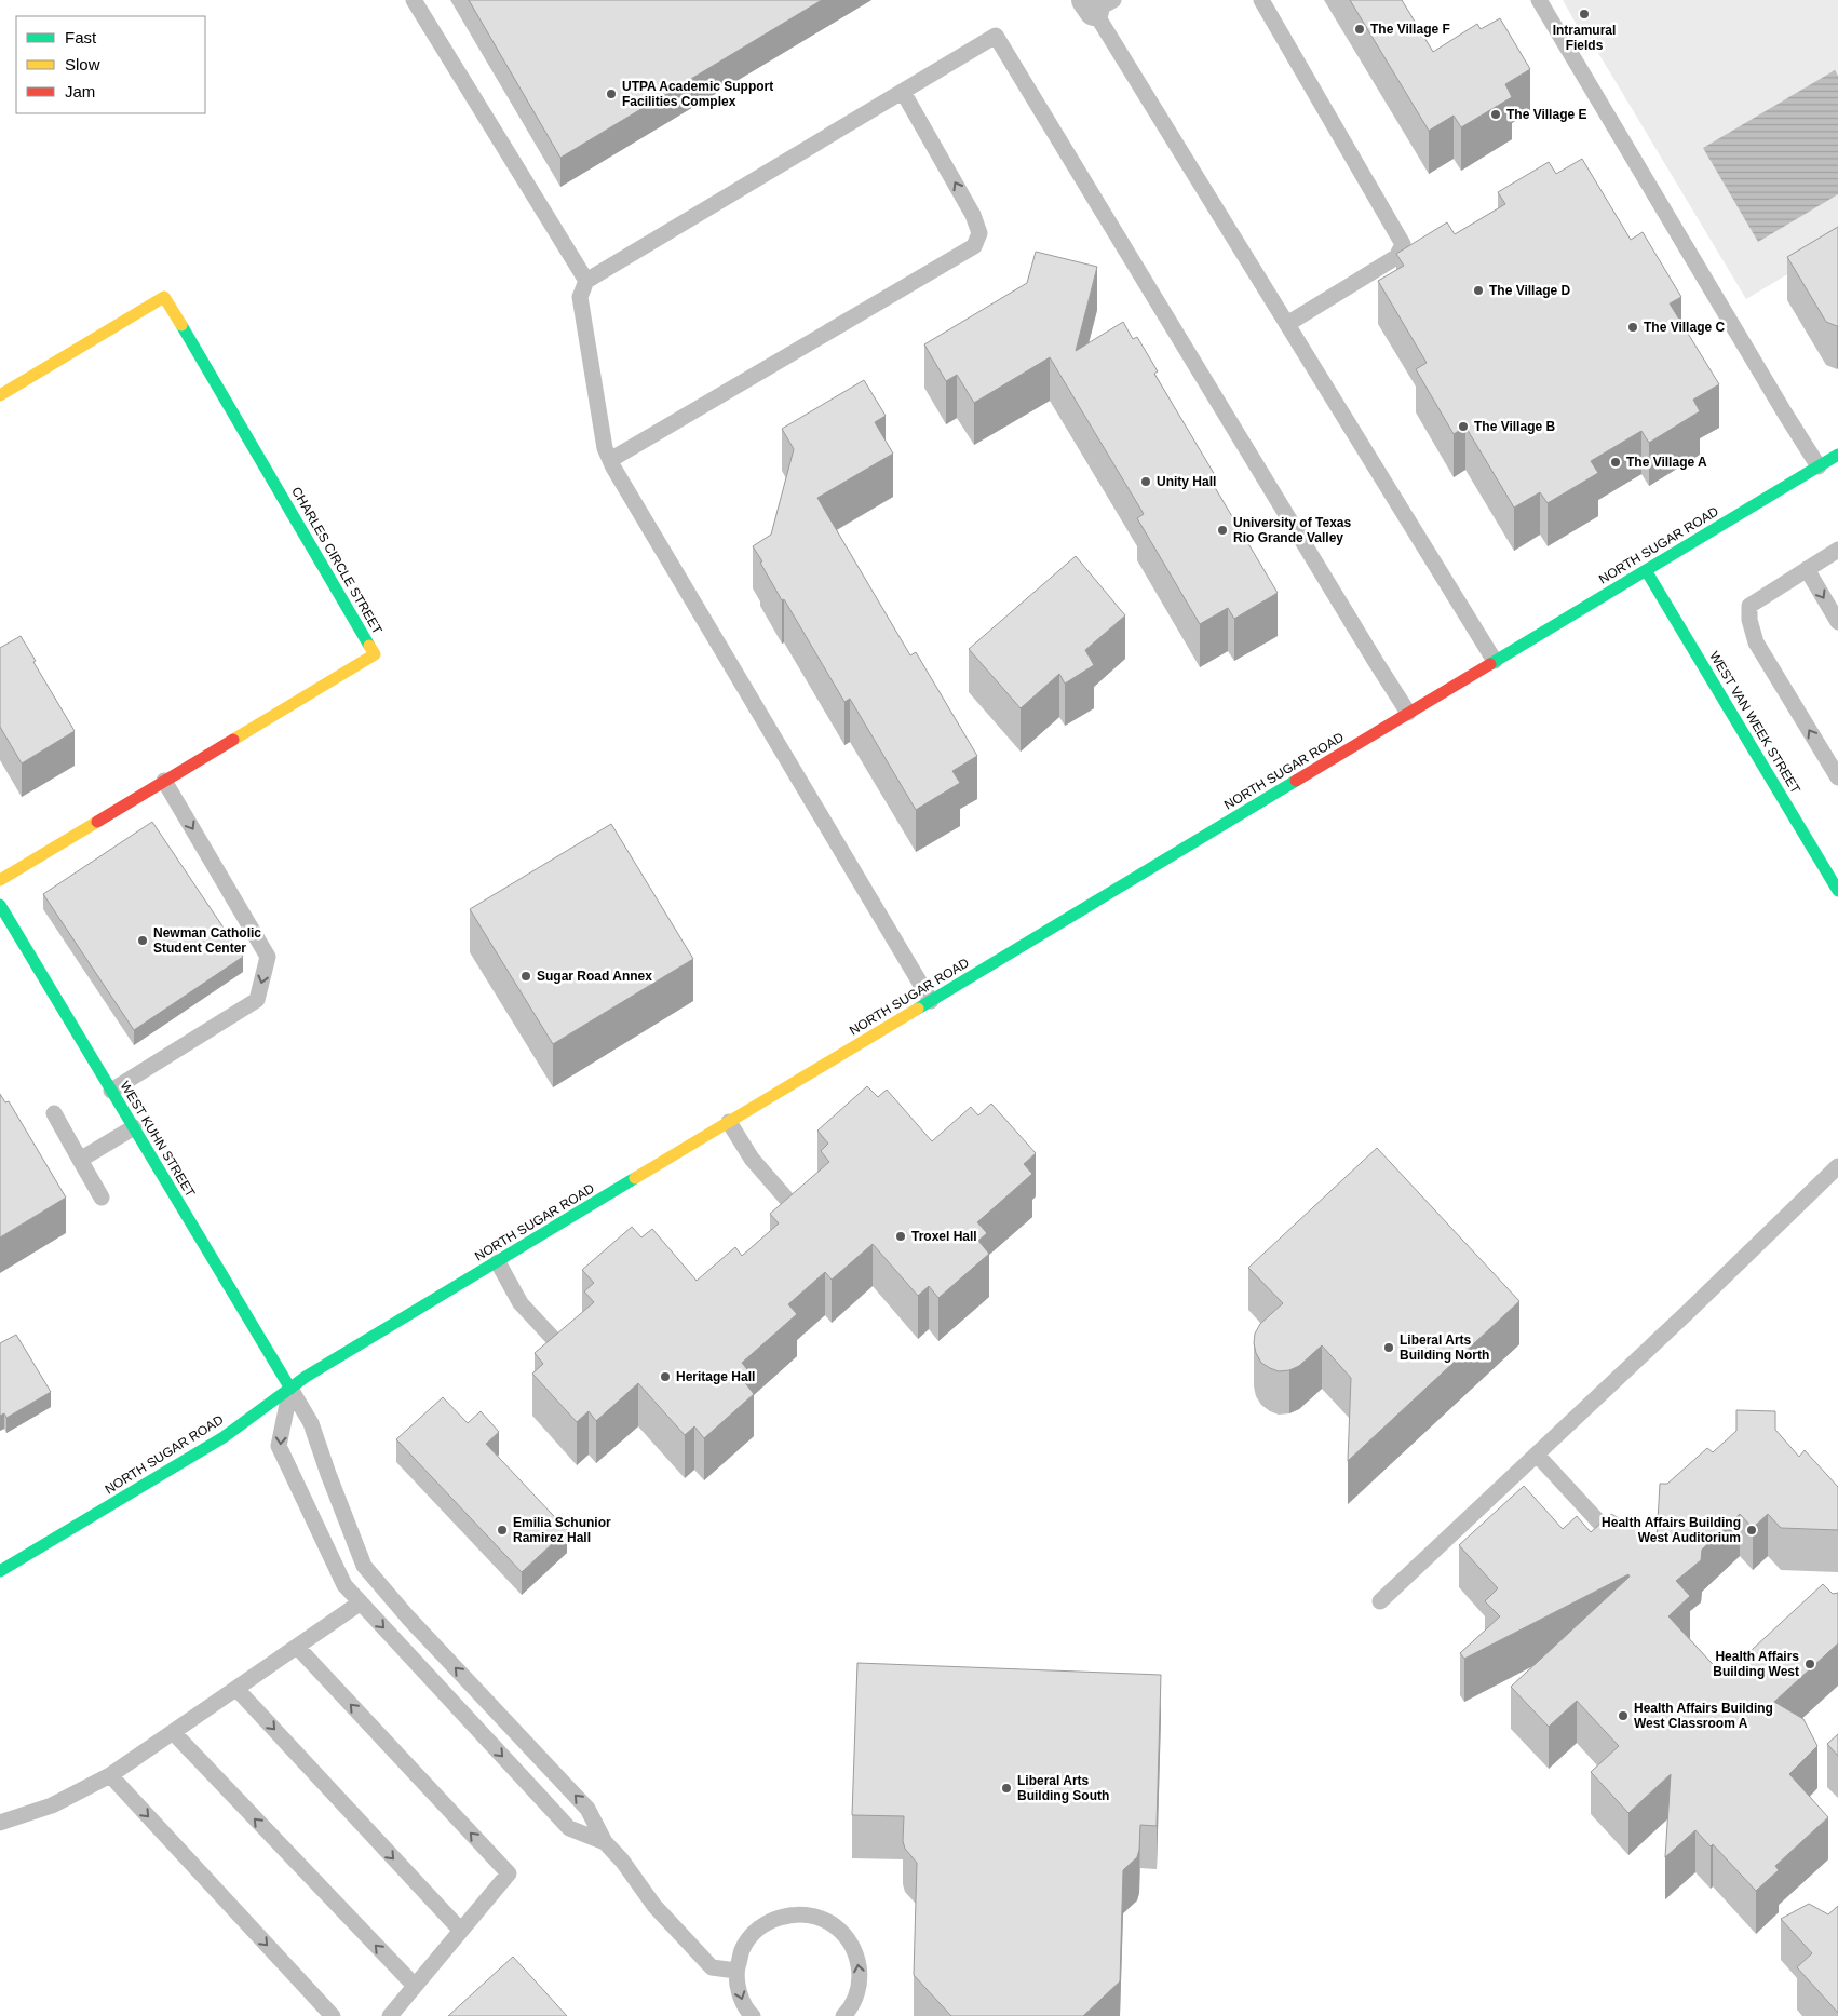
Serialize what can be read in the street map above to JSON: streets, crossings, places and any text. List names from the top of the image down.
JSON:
{
  "streets": {
    "street": [
      "NORTH SUGAR ROAD",
      "CHARLES CIRCLE STREET",
      "WEST VAN WEEK STREET",
      "WEST KUHN STREET"
    ]
  },
  "crossings": [
    ["NORTH SUGAR ROAD", "WEST VAN WEEK STREET"],
    ["NORTH SUGAR ROAD", "WEST KUHN STREET"]
  ],
  "places": [
    "Intramural Fields",
    "The Village F",
    "UTPA Academic Support Facilities Complex",
    "The Village E",
    "The Village D",
    "The Village C",
    "The Village B",
    "The Village A",
    "Unity Hall",
    "University of Texas Rio Grande Valley",
    "Newman Catholic Student Center",
    "Sugar Road Annex",
    "Troxel Hall",
    "Liberal Arts Building North",
    "Heritage Hall",
    "Emilia Schunior Ramirez Hall",
    "Health Affairs Building West Auditorium",
    "Health Affairs Building West",
    "Health Affairs Building West Classroom A",
    "Liberal Arts Building South"
  ],
  "legend": ["Fast", "Slow", "Jam"]
}
